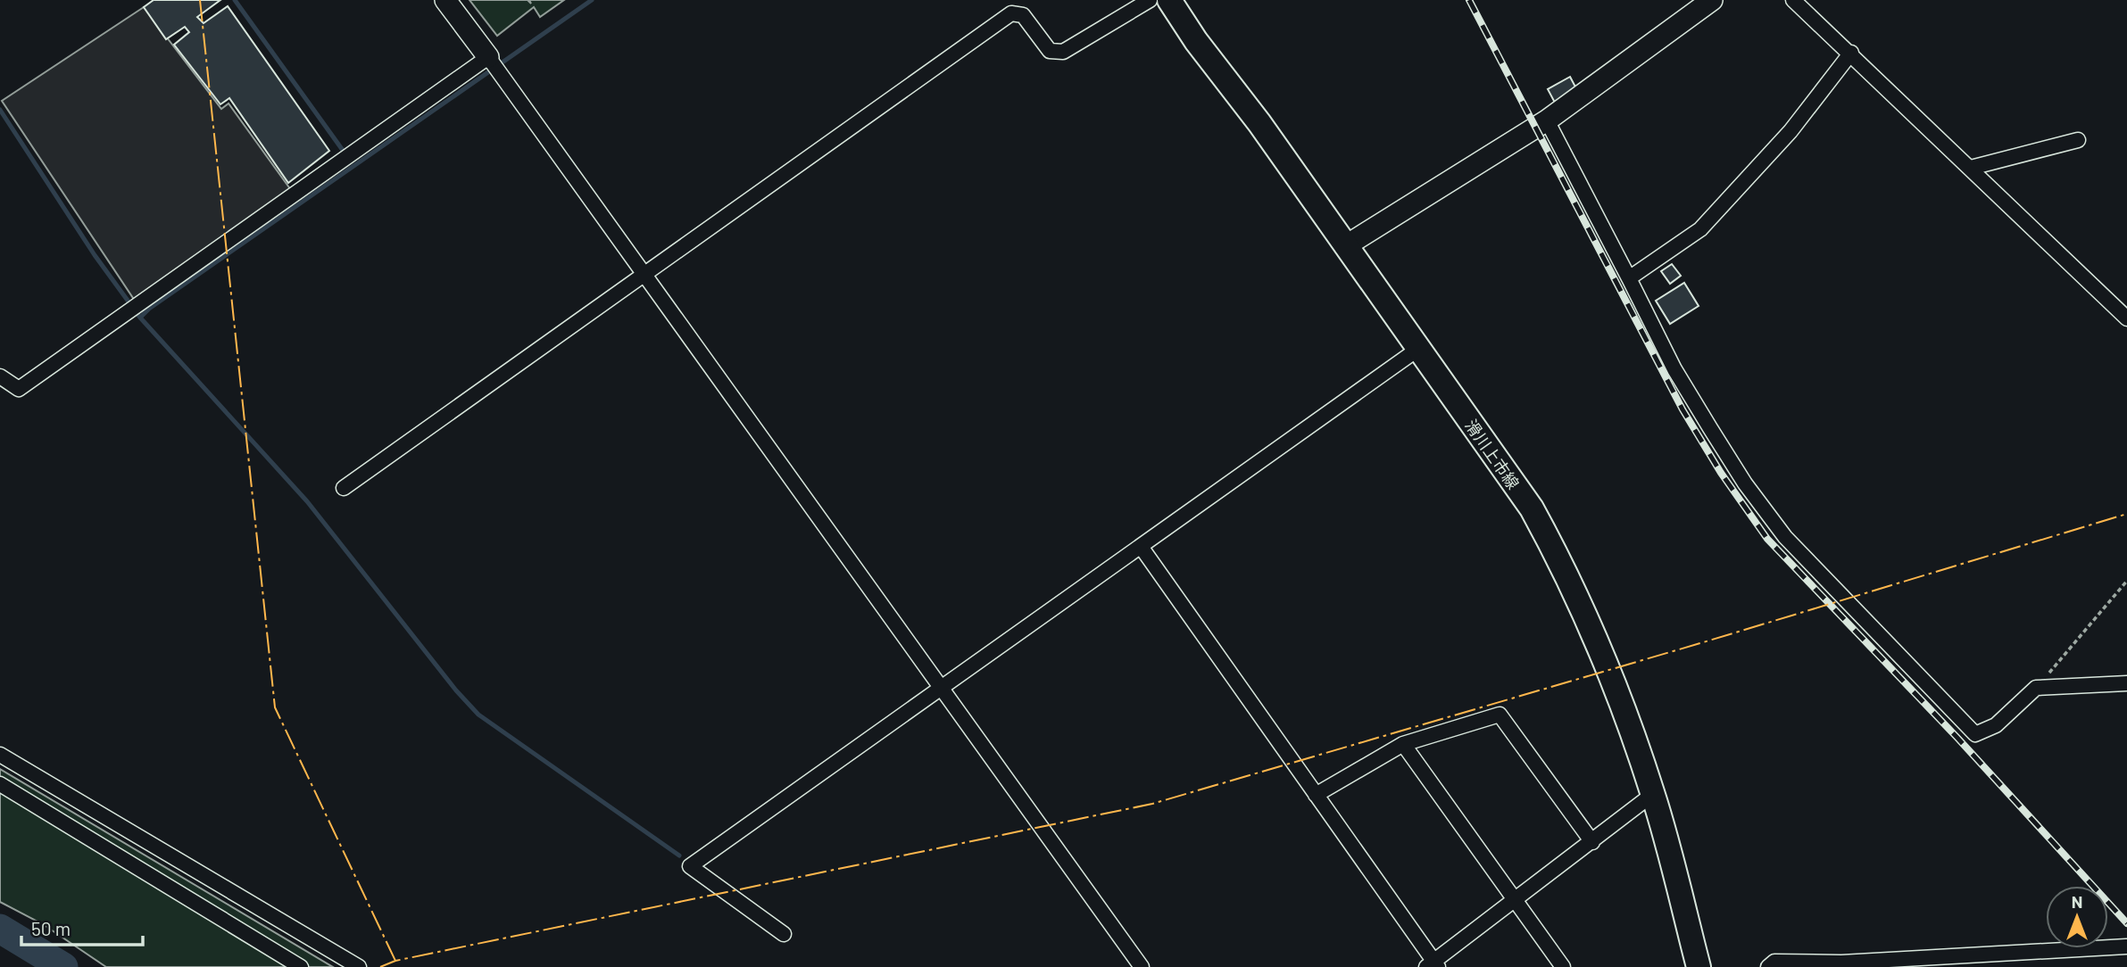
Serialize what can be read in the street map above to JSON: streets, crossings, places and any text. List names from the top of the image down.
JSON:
{
  "streets": {
    "main road": ["滑川上市線"]
  },
  "scale_bar": "50 m",
  "north": "top"
}
